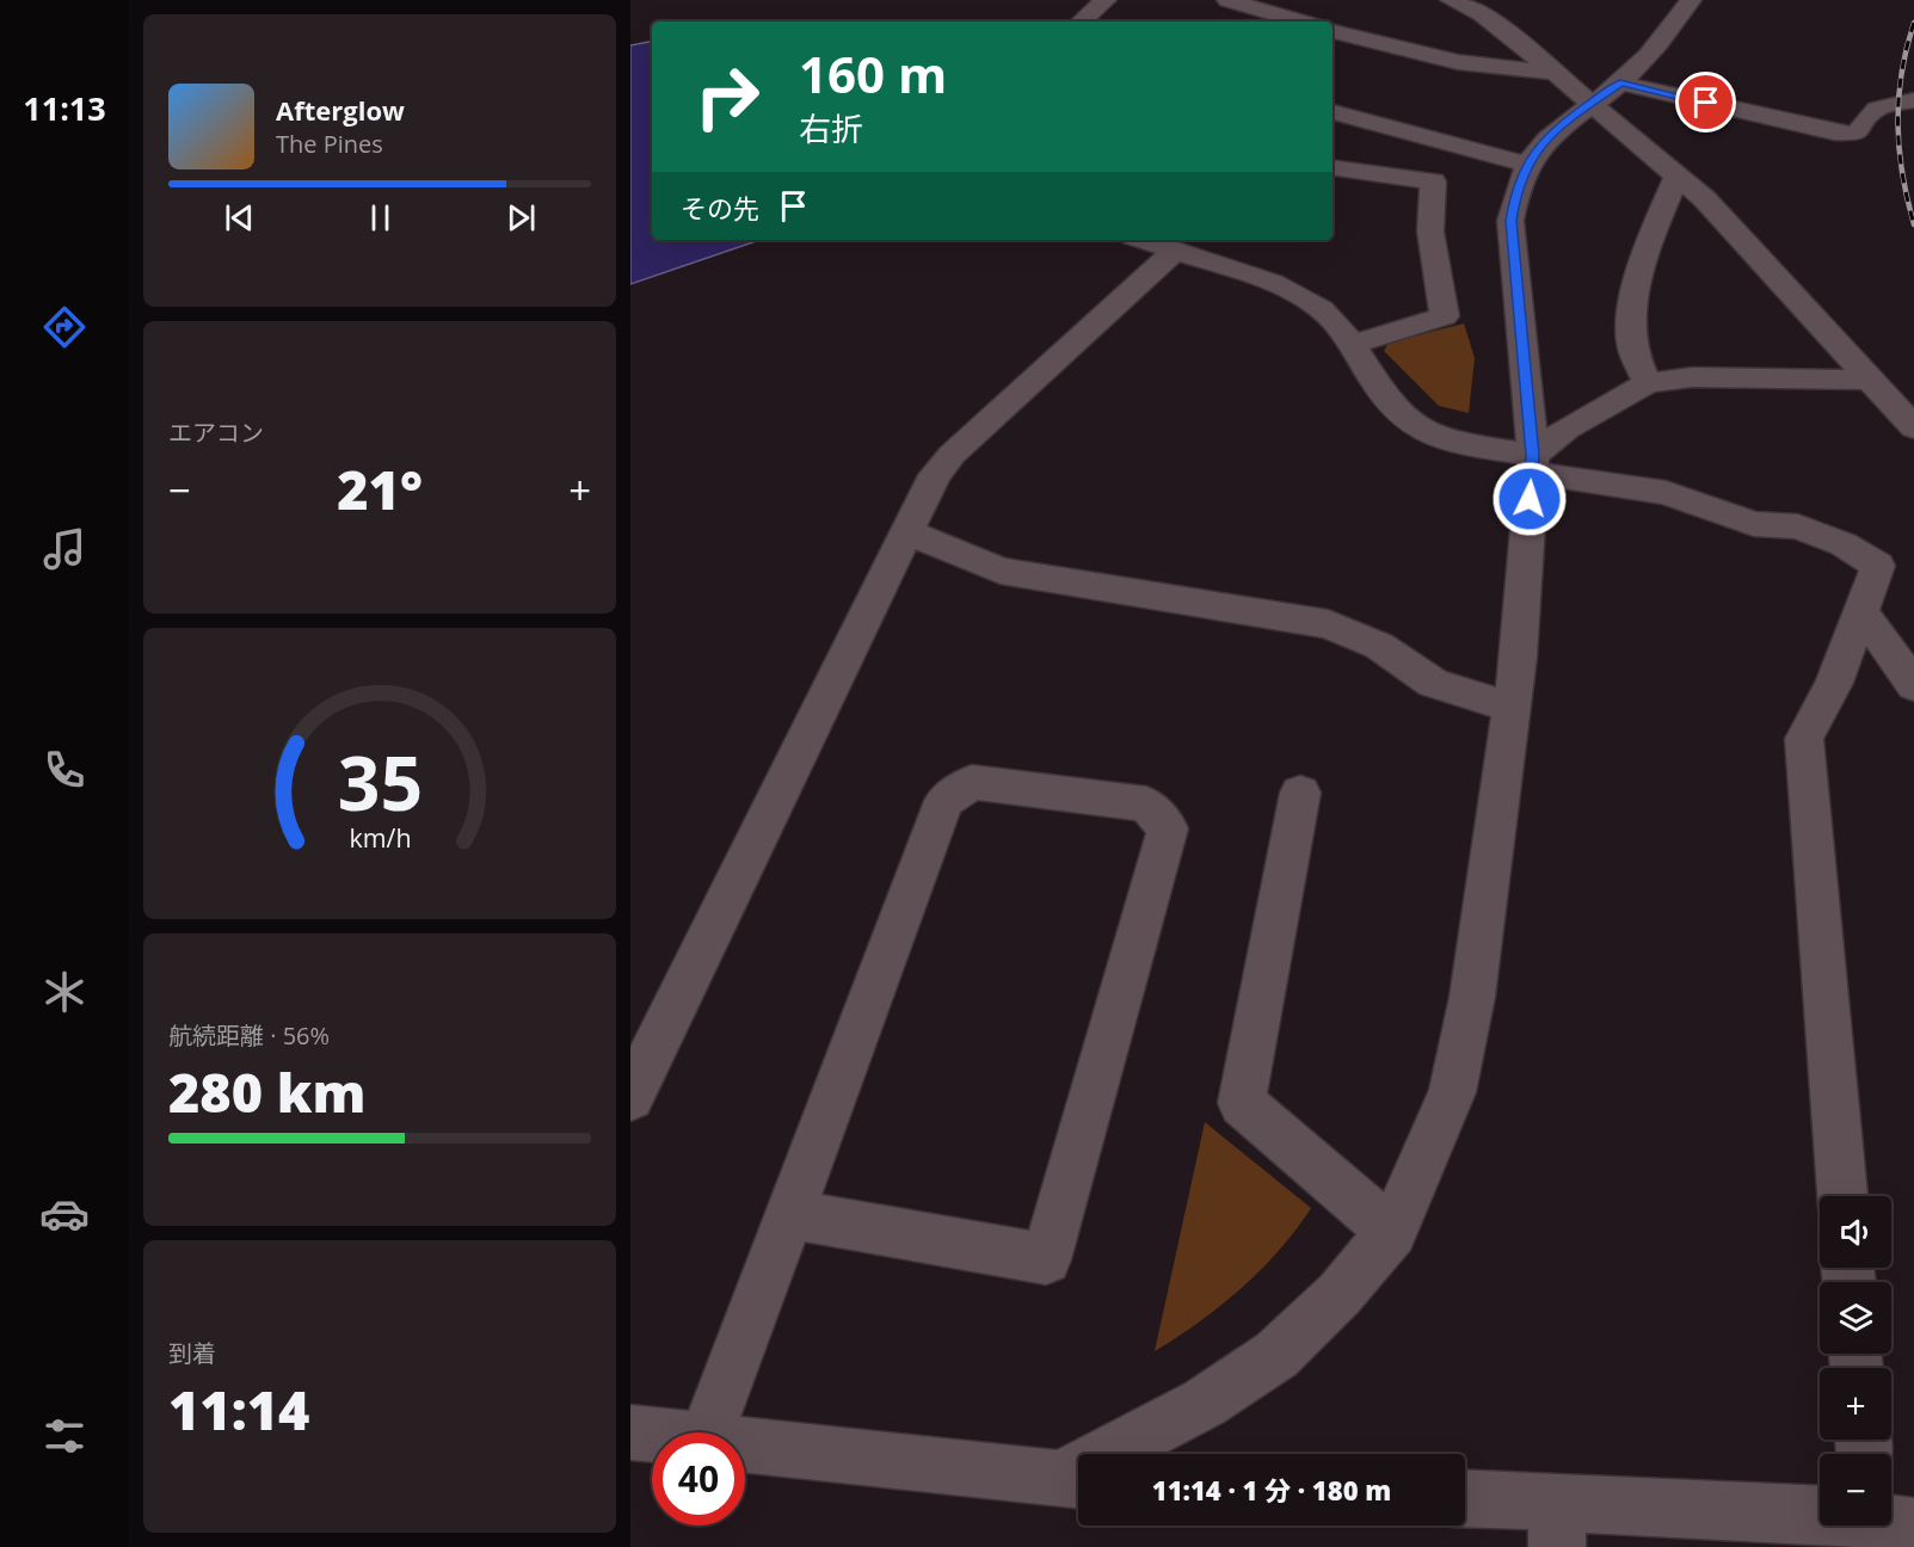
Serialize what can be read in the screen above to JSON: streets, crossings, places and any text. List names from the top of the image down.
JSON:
{
  "page": {
    "tabs": "11:13",
    "turn": ["160 m", "右折"],
    "song": ["Afterglow", "The Pines"],
    "then": "その先",
    "tile": [
      "エアコン",
      ["航続距離 · 56%", "280 km"],
      ["到着", "11:14"]
    ],
    "heat": ["−", "21°", "+"],
    "map_buttons": ["+", "−"],
    "limit": "40",
    "trip": "11:14 · 1 分 · 180 m",
    "gauge": ["35", "km/h"]
  }
}
